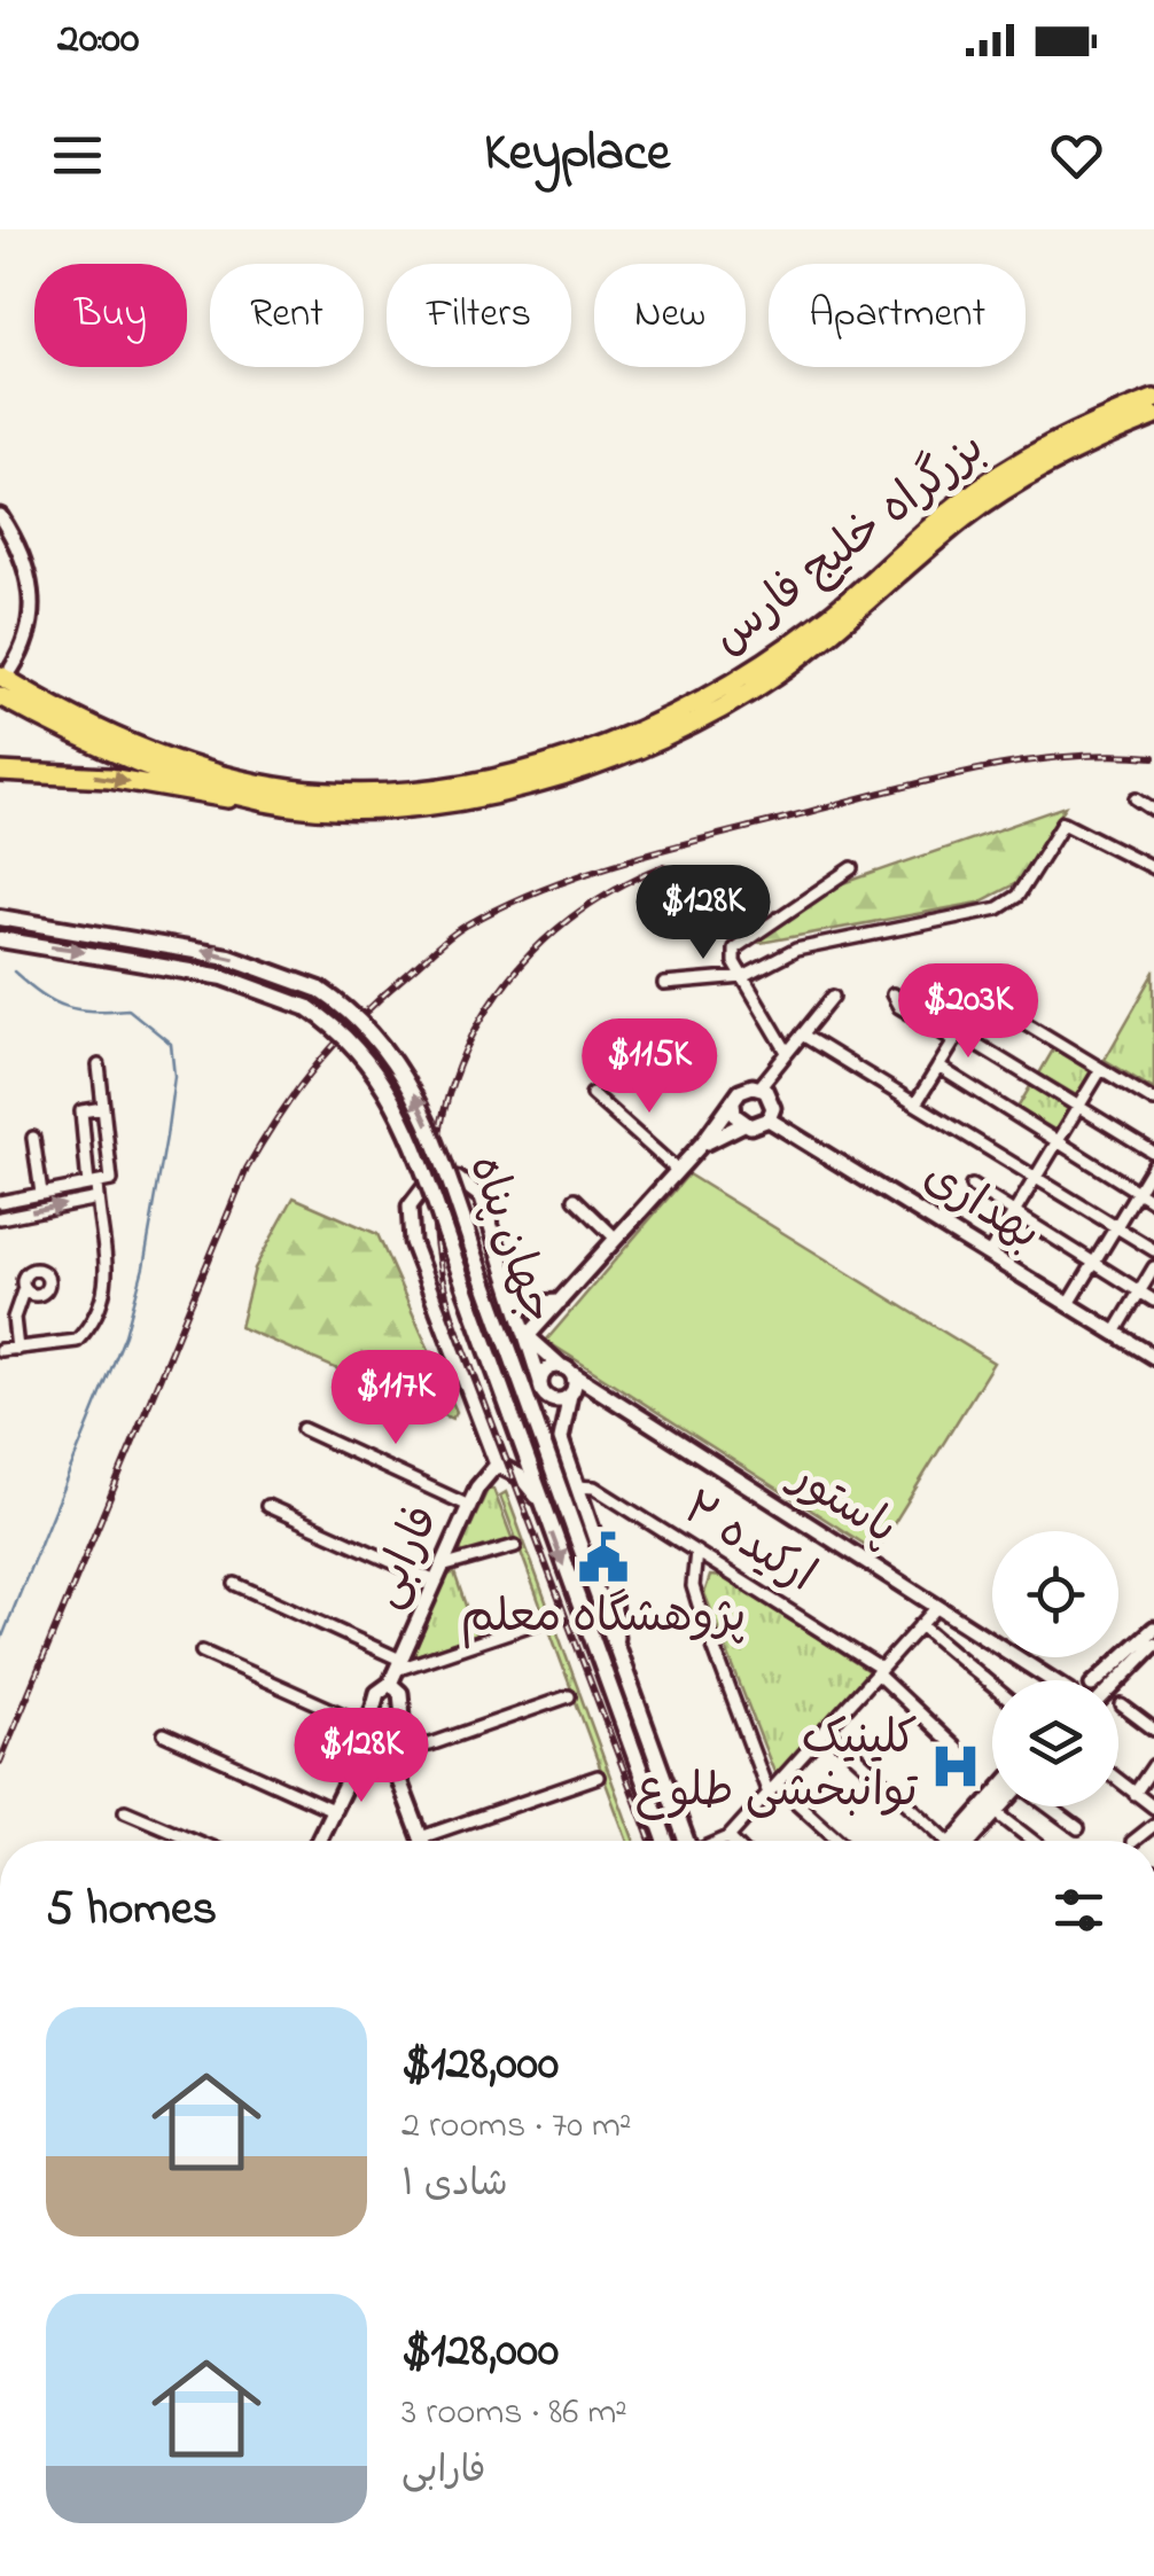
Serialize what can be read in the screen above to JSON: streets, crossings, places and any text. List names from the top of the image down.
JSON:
{
  "streets": {
    "main road": ["بزرگراه خلیج فارس", "جهان پناه"],
    "street": [
      "بهداری",
      "پاستور",
      "ارکیده ۲",
      "فارابی"
    ]
  },
  "places": {
    "public building": ["پژوهشگاه معلم"],
    "hospital": ["کلینیک توانبخشی طلوع"]
  },
  "page": {
    "status": "20:00",
    "header": "Keyplace",
    "chip": [
      "Buy",
      "Rent",
      "Filters",
      "New",
      "Apartment"
    ],
    "price": [
      "$128K",
      "$203K",
      "$115K",
      "$117K",
      "$128K"
    ],
    "heading": "5 homes",
    "list": [
      {
        "name": "$128,000",
        "note": "2 rooms · 70 m² · شادی ۱"
      },
      {
        "name": "$128,000",
        "note": "3 rooms · 86 m² · فارابی"
      }
    ]
  }
}
